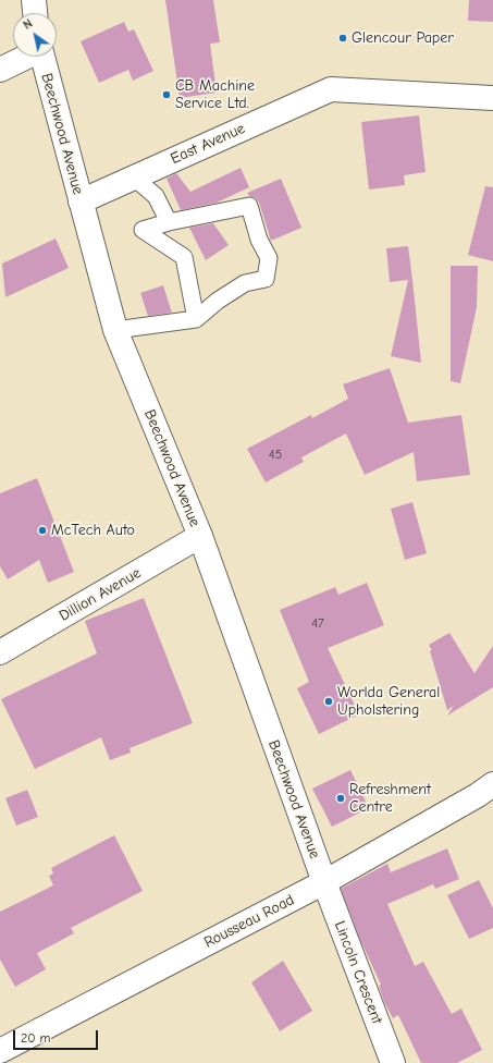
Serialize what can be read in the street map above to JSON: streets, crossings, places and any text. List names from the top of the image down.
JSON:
{
  "streets": {
    "street": [
      "Beechwood Avenue",
      "East Avenue",
      "Dillion Avenue",
      "Rousseau Road",
      "Lincoln Crescent"
    ]
  },
  "crossings": [
    ["Beechwood Avenue", "East Avenue"],
    ["Beechwood Avenue", "Dillion Avenue"],
    ["Beechwood Avenue", "Rousseau Road"],
    ["Beechwood Avenue", "Lincoln Crescent"],
    ["Rousseau Road", "Lincoln Crescent"]
  ],
  "places": [
    "Glencour Paper",
    "CB Machine Service Ltd.",
    "McTech Auto",
    "Worlda General Upholstering",
    "Refreshment Centre"
  ],
  "house_numbers": ["45", "47"],
  "scale_bar": "20 m",
  "north": "top left"
}
